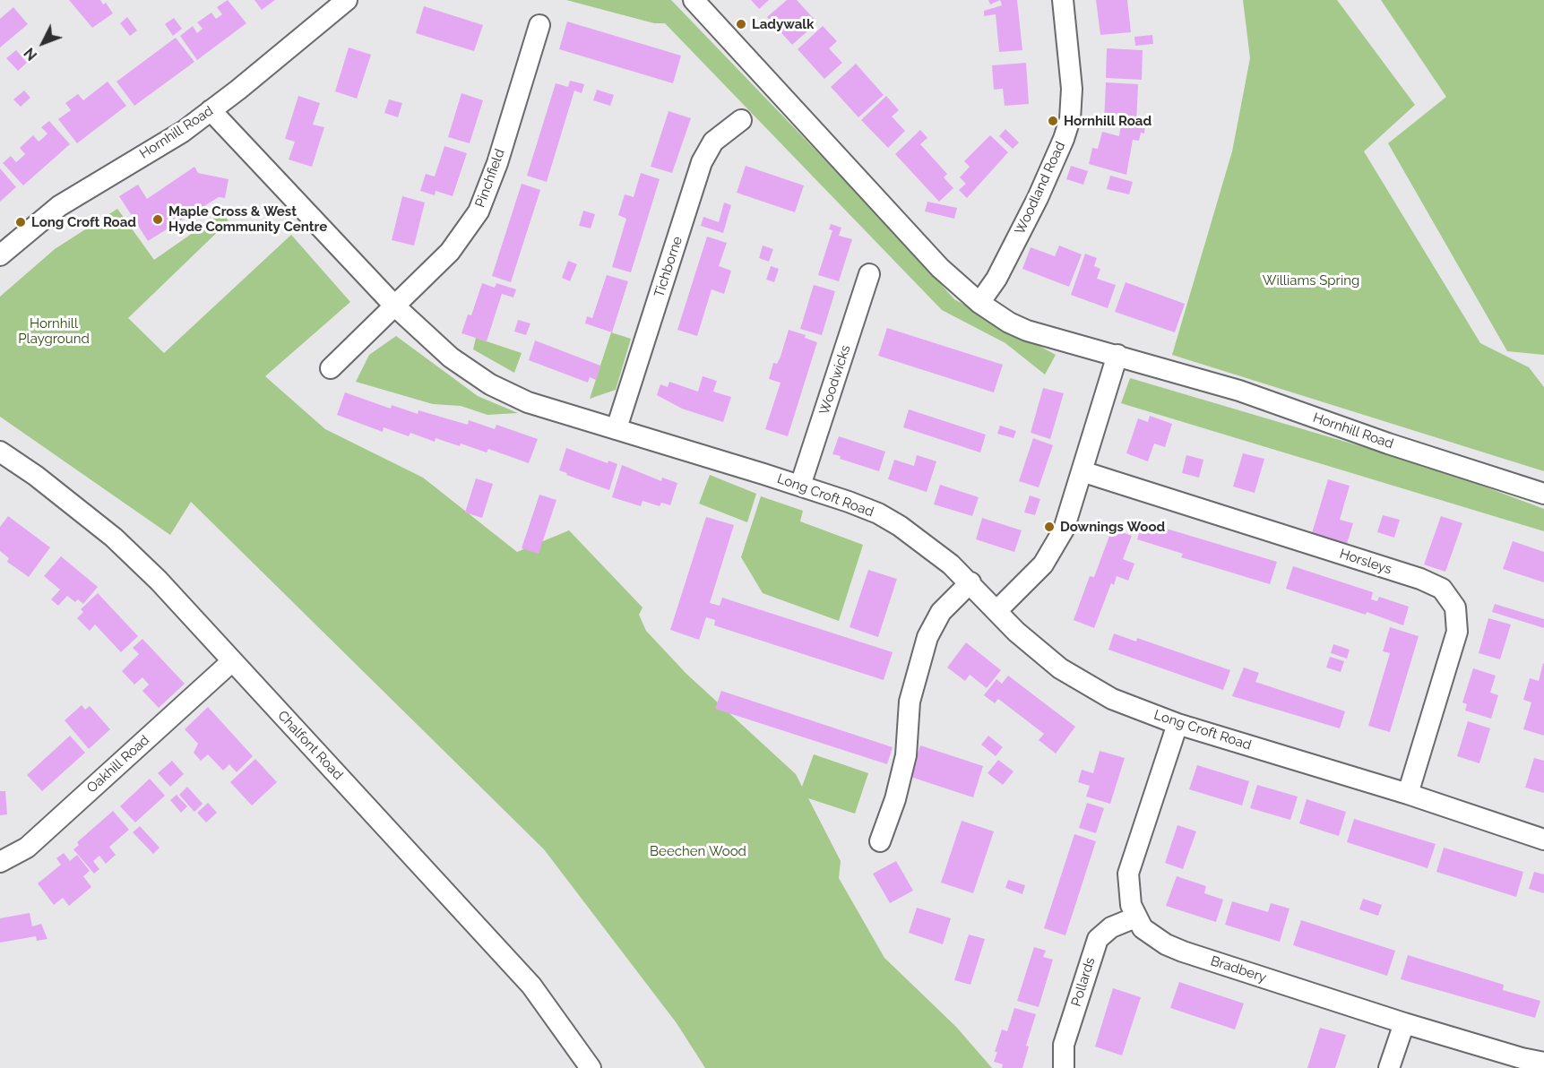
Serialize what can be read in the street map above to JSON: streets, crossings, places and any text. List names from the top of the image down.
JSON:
{
  "streets": {
    "street": [
      "Hornhill Road",
      "Pinchfield",
      "Woodland Road",
      "Tichborne",
      "Woodwicks",
      "Long Croft Road",
      "Horsleys",
      "Chalfont Road",
      "Oakhill Road",
      "Bradbery",
      "Pollards"
    ]
  },
  "crossings": [
    ["Hornhill Road", "Woodland Road"],
    ["Hornhill Road", "Long Croft Road"],
    ["Pinchfield", "Long Croft Road"],
    ["Tichborne", "Long Croft Road"],
    ["Woodwicks", "Long Croft Road"],
    ["Long Croft Road", "Horsleys"],
    ["Chalfont Road", "Oakhill Road"],
    ["Bradbery", "Pollards"]
  ],
  "parks": ["Williams Spring", "Hornhill Playground", "Beechen Wood"],
  "places": [
    "Ladywalk",
    "Hornhill Road",
    "Maple Cross & West Hyde Community Centre",
    "Long Croft Road",
    "Downings Wood"
  ],
  "north": "bottom left"
}
